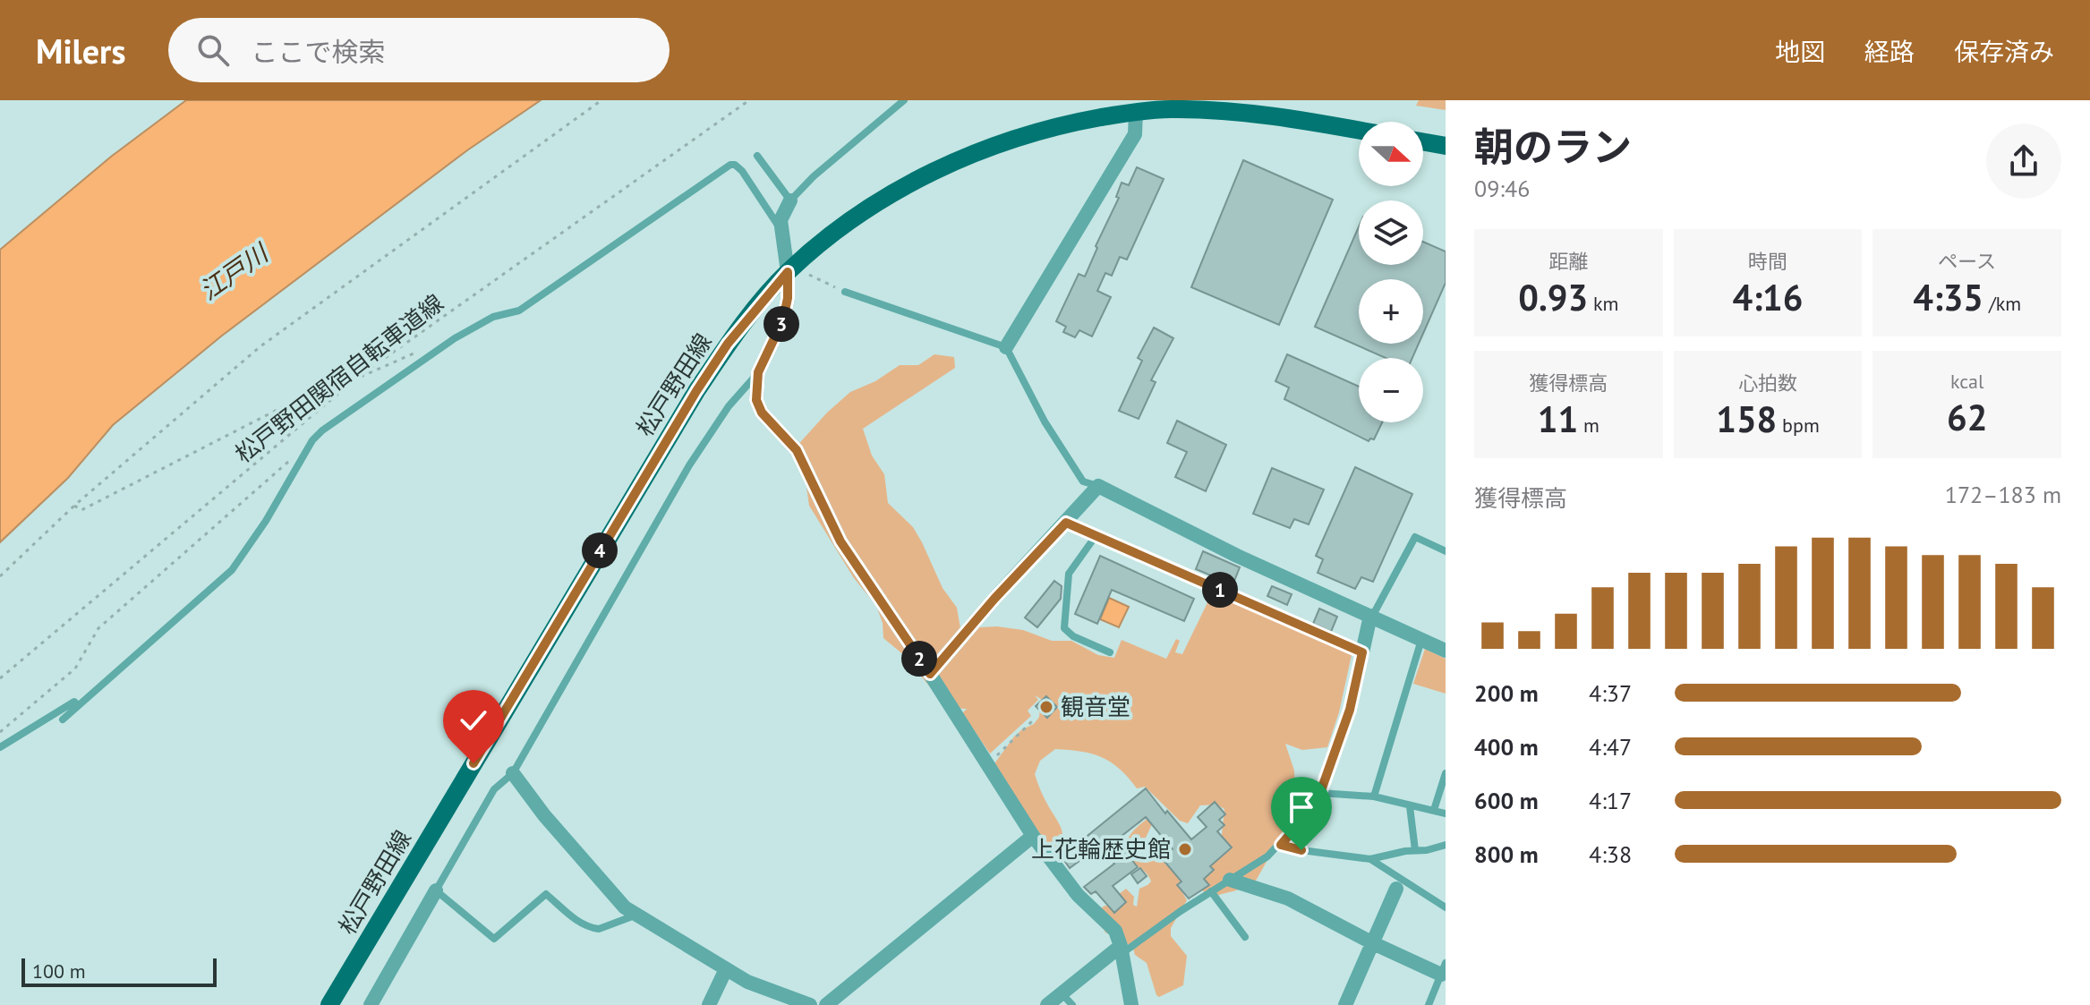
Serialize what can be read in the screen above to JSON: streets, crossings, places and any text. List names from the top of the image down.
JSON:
{
  "streets": {
    "main road": ["松戸野田線"],
    "path": ["松戸野田関宿自転車道線"]
  },
  "water": ["江戸川"],
  "places": ["観音堂", "上花輪歴史館"],
  "scale_bar": "100 m",
  "north": "right",
  "page": {
    "header": "Milers",
    "search": "ここで検索",
    "nav": ["地図", "経路", "保存済み"],
    "heading": ["朝のラン", "09:46"],
    "map_buttons": ["+", "−"],
    "stats": [
      ["距離", "0.93 km"],
      ["時間", "4:16"],
      ["ペース", "4:35 /km"],
      ["獲得標高", "11 m"],
      ["心拍数", "158 bpm"],
      ["kcal", "62"]
    ],
    "pins": [
      "3",
      "4",
      "1",
      "2"
    ],
    "chart": ["獲得標高", "172–183 m"],
    "list": [
      {
        "name": "200 m",
        "note": "4:37"
      },
      {
        "name": "400 m",
        "note": "4:47"
      },
      {
        "name": "600 m",
        "note": "4:17"
      },
      {
        "name": "800 m",
        "note": "4:38"
      }
    ],
    "scale": "100 m"
  }
}
